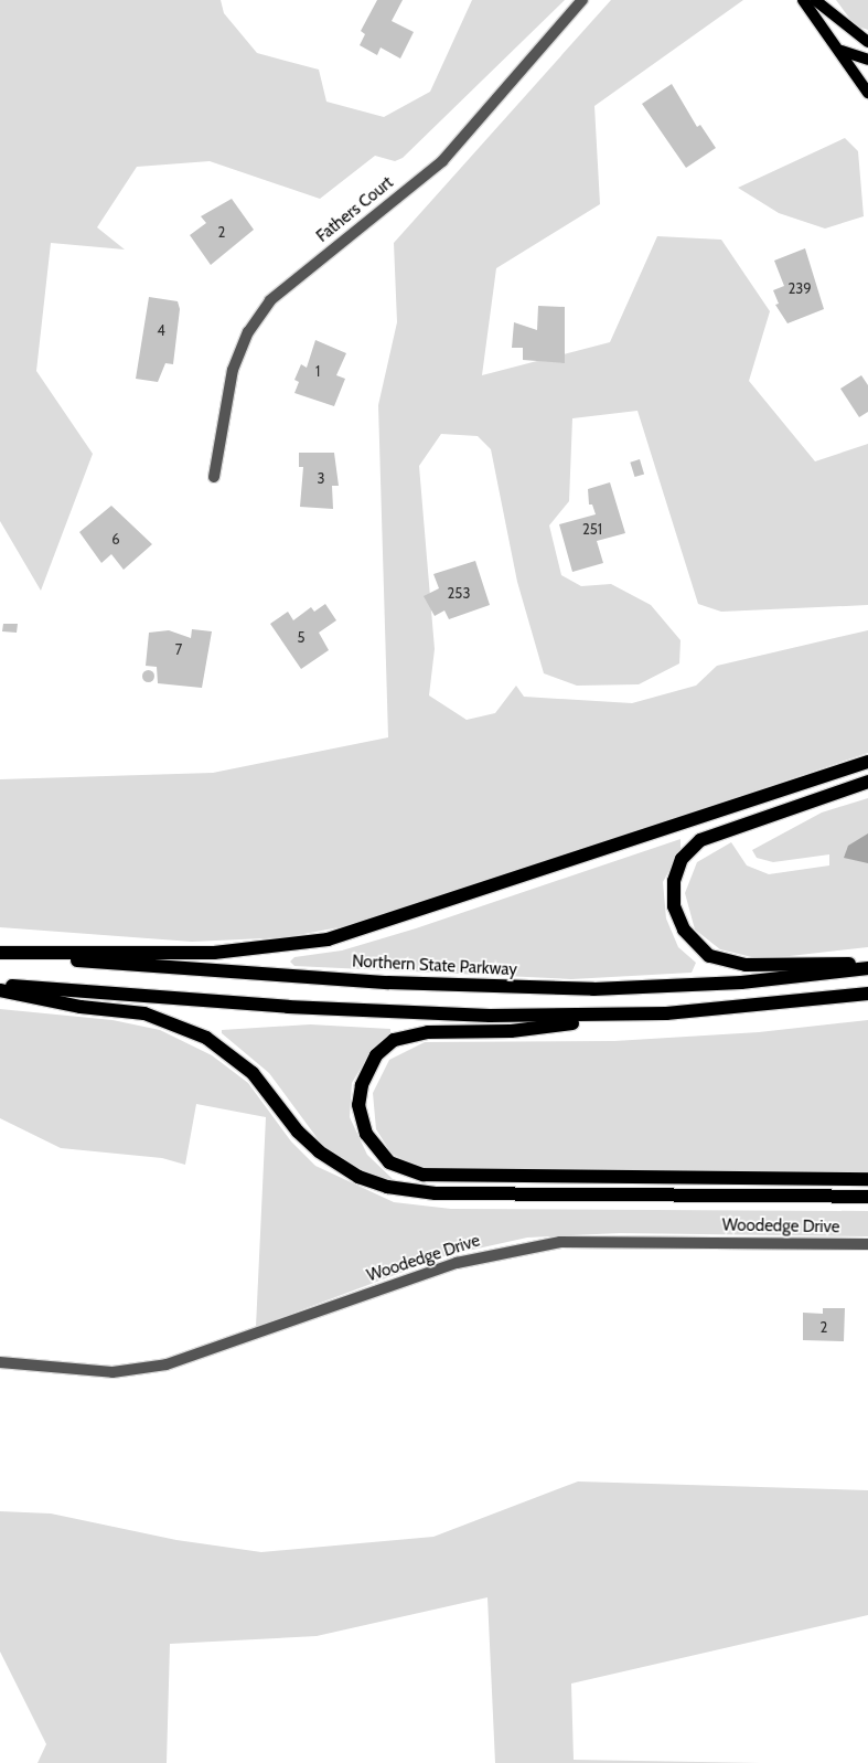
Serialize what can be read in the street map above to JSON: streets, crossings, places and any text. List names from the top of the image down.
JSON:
{
  "streets": {
    "highway": ["Northern State Parkway"],
    "street": ["Fathers Court", "Woodedge Drive"]
  },
  "house_numbers": [
    "2",
    "239",
    "4",
    "1",
    "3",
    "251",
    "6",
    "253",
    "5",
    "7",
    "2"
  ]
}
